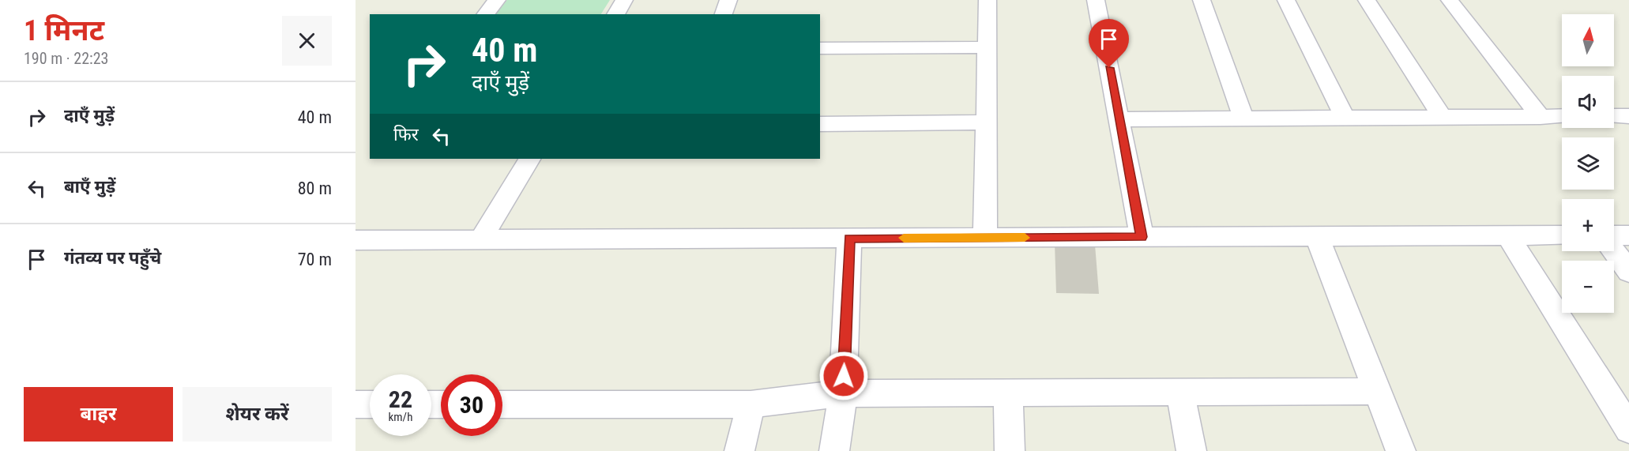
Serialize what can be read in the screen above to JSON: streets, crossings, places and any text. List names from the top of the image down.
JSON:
{
  "north": "top",
  "page": {
    "heading": ["1 मिनट", "190 m · 22:23"],
    "map_buttons": ["+", "−"],
    "turn": ["40 m", "दाएँ मुड़ें"],
    "list": [
      {
        "name": "दाएँ मुड़ें",
        "value": "40 m"
      },
      {
        "name": "बाएँ मुड़ें",
        "value": "80 m"
      },
      {
        "name": "गंतव्य पर पहुँचे",
        "value": "70 m"
      }
    ],
    "then": "फिर",
    "speed": "22 km/h",
    "limit": "30",
    "buttons": ["बाहर", "शेयर करें"]
  }
}
